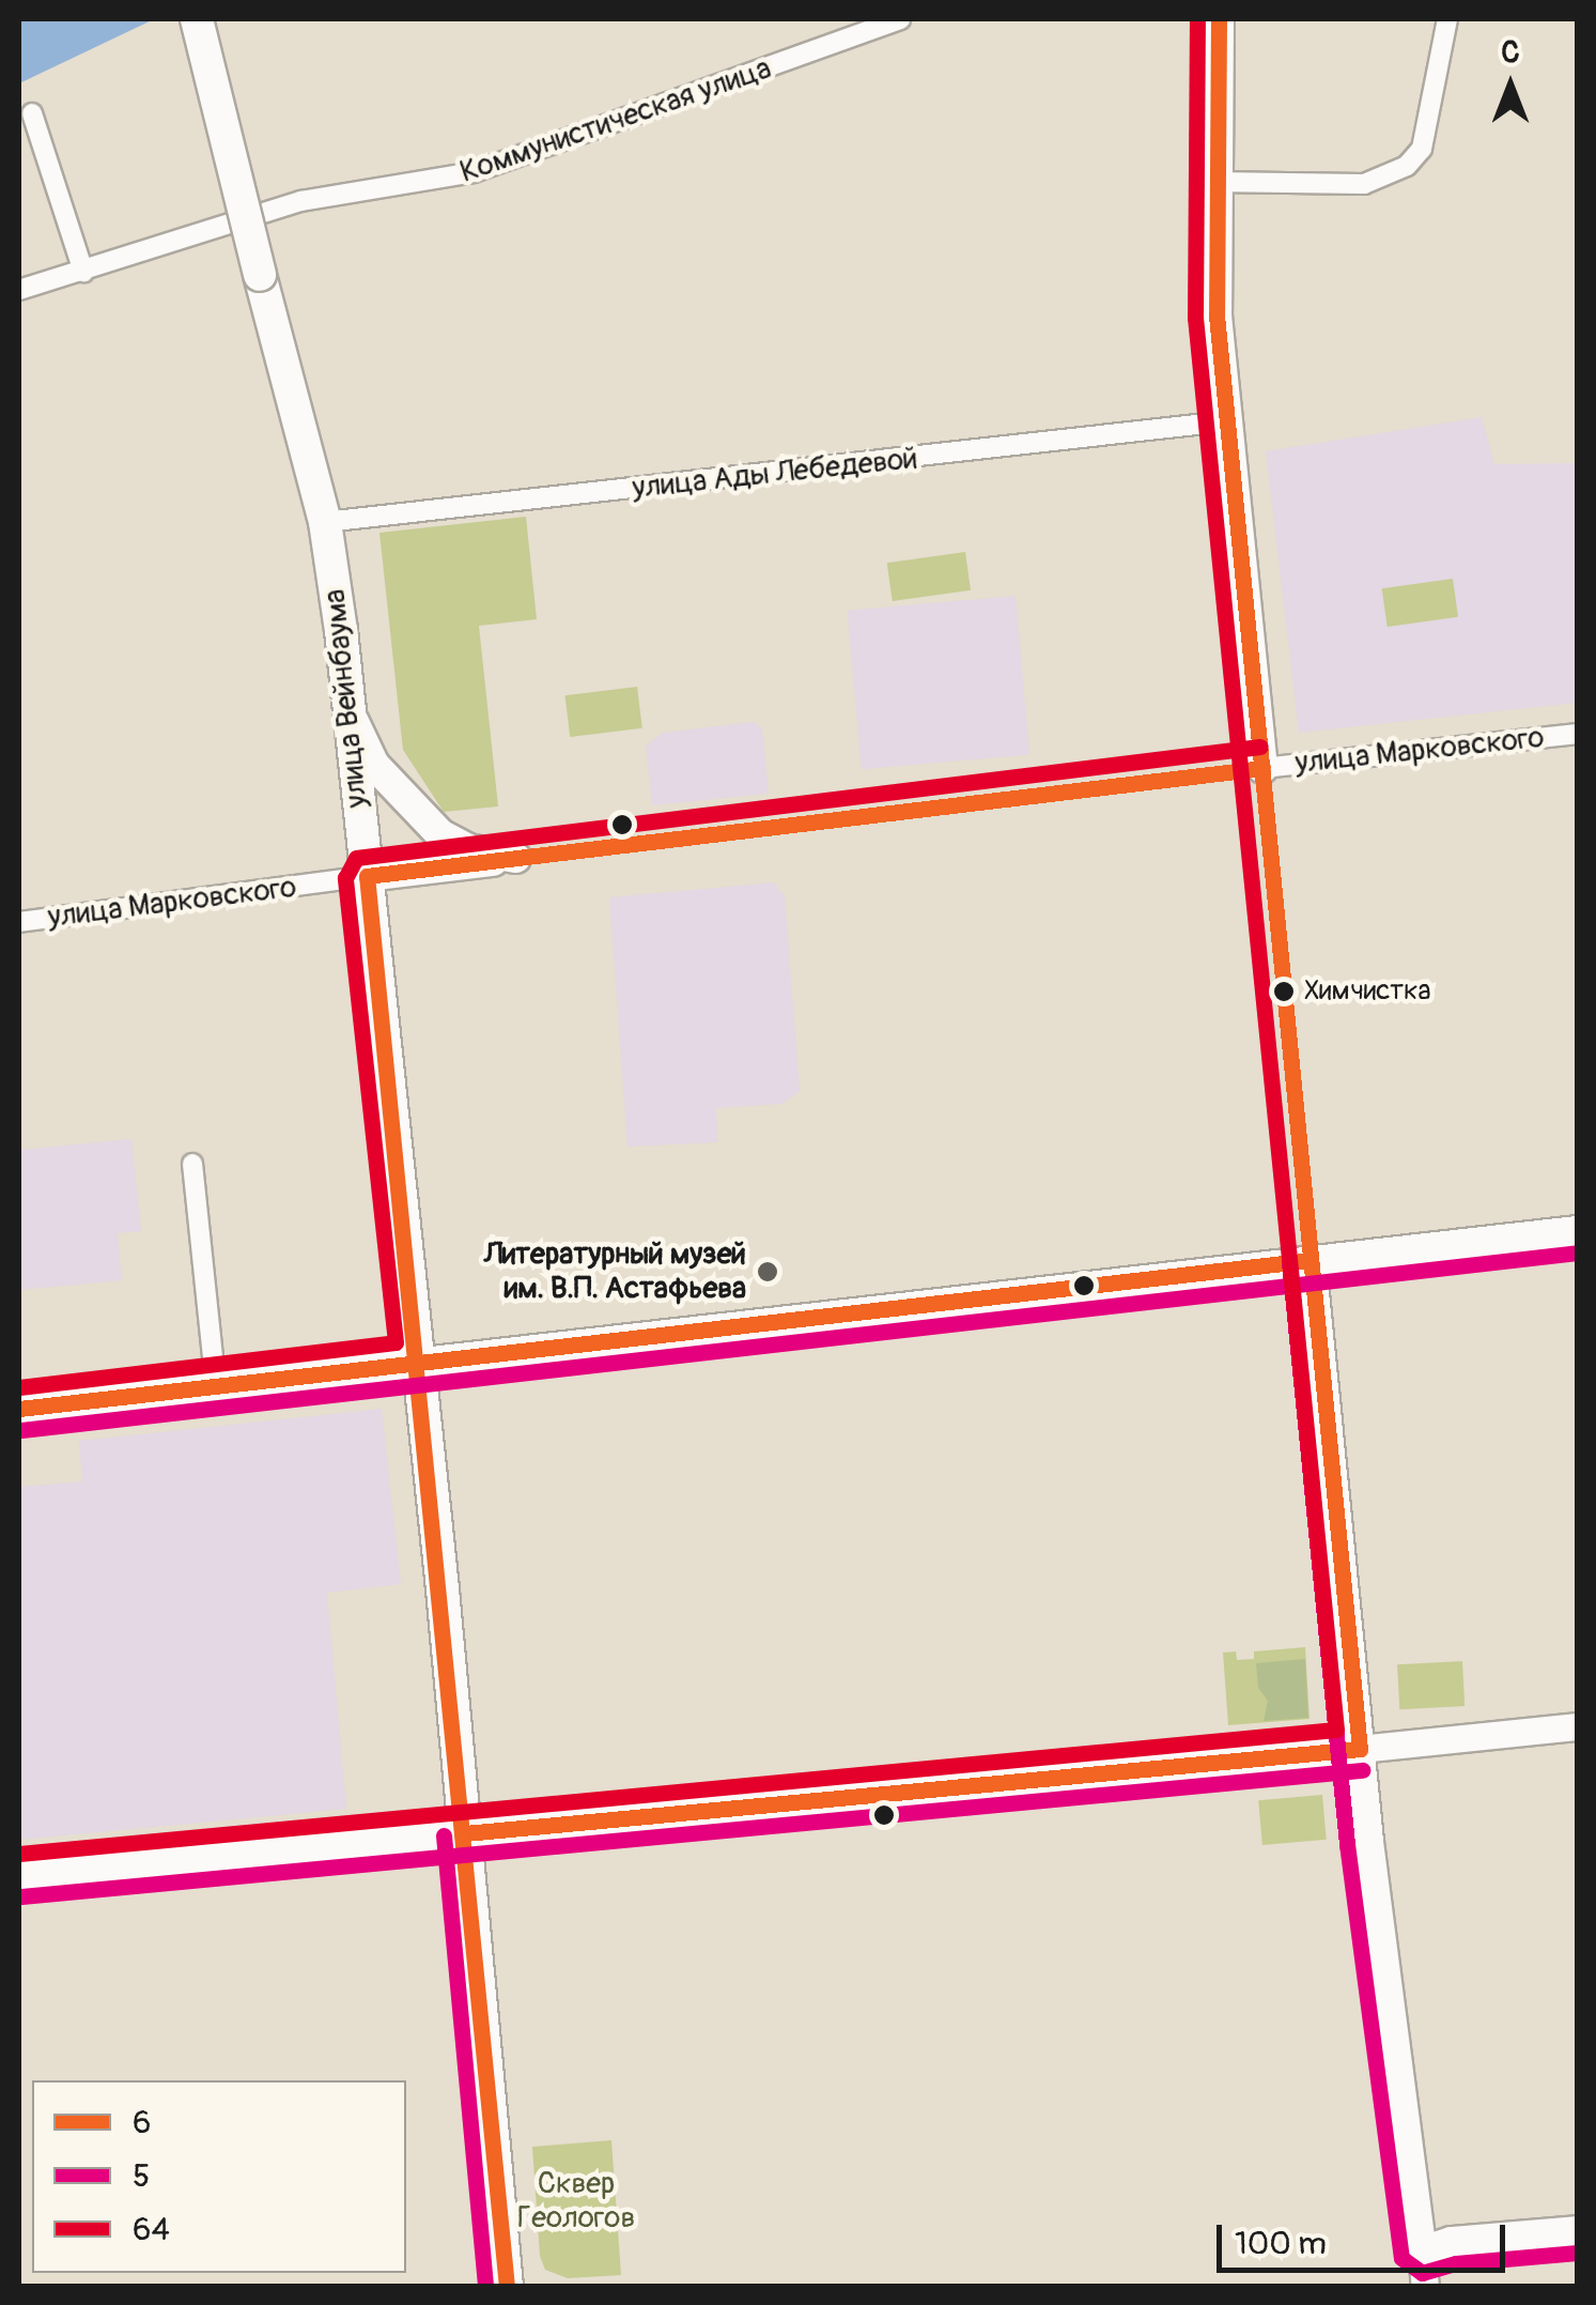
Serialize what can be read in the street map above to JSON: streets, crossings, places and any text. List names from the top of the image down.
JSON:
{
  "streets": {
    "highway": ["улица Вейнбаума"],
    "main road": ["улица Марковского"],
    "street": ["Коммунистическая улица", "улица Ады Лебедевой"]
  },
  "crossings": [
    ["улица Ады Лебедевой", "улица Вейнбаума"],
    ["улица Вейнбаума", "улица Марковского"]
  ],
  "parks": ["Сквер Геологов"],
  "places": ["Химчистка", "Литературный музей им. В.П. Астафьева"],
  "lines": ["transit line 6", "transit line 64", "transit line 5"],
  "legend": ["6", "5", "64"],
  "scale_bar": "100 m",
  "north": "top"
}
